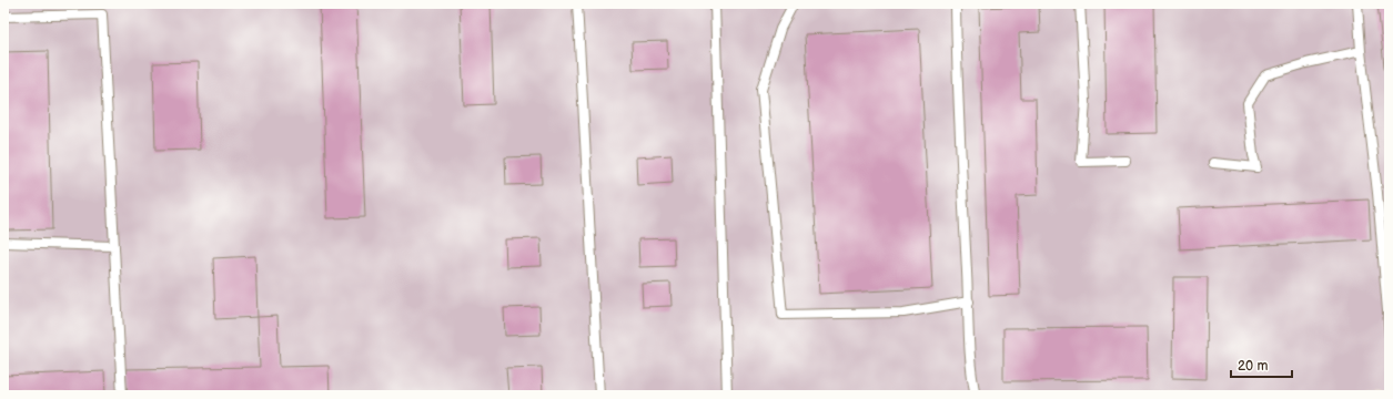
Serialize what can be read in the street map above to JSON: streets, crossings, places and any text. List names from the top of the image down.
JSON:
{
  "scale_bar": "20 m"
}
